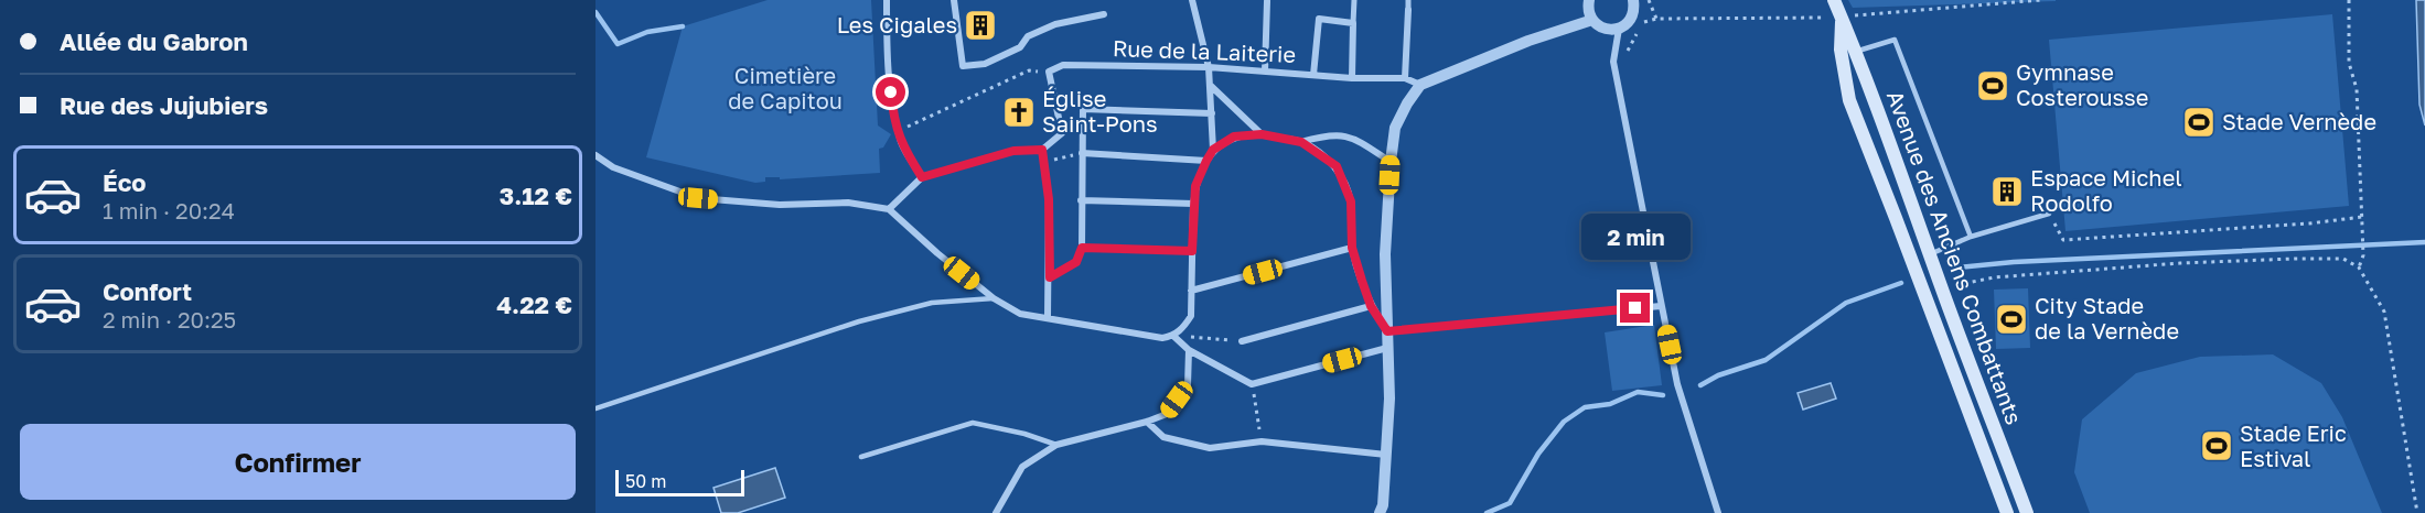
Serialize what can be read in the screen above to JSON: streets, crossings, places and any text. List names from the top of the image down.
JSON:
{
  "streets": {
    "main road": ["Avenue des Anciens Combattants"],
    "street": ["Rue de la Laiterie"]
  },
  "parks": ["Cimetière de Capitou"],
  "places": {
    "building": ["Les Cigales", "Espace Michel Rodolfo"],
    "sports": [
      "Gymnase Costerousse",
      "Stade Vernède",
      "City Stade de la Vernède",
      "Stade Eric Estival"
    ],
    "church": ["Église Saint-Pons"]
  },
  "scale_bar": "50 m",
  "page": {
    "banner": ["Allée du Gabron", "Rue des Jujubiers"],
    "list": [
      {
        "name": "Éco",
        "note": "1 min · 20:24",
        "value": "3.12 €"
      },
      {
        "name": "Confort",
        "note": "2 min · 20:25",
        "value": "4.22 €"
      }
    ],
    "bubble": "2 min",
    "buttons": "Confirmer",
    "scale": "50 m"
  }
}
